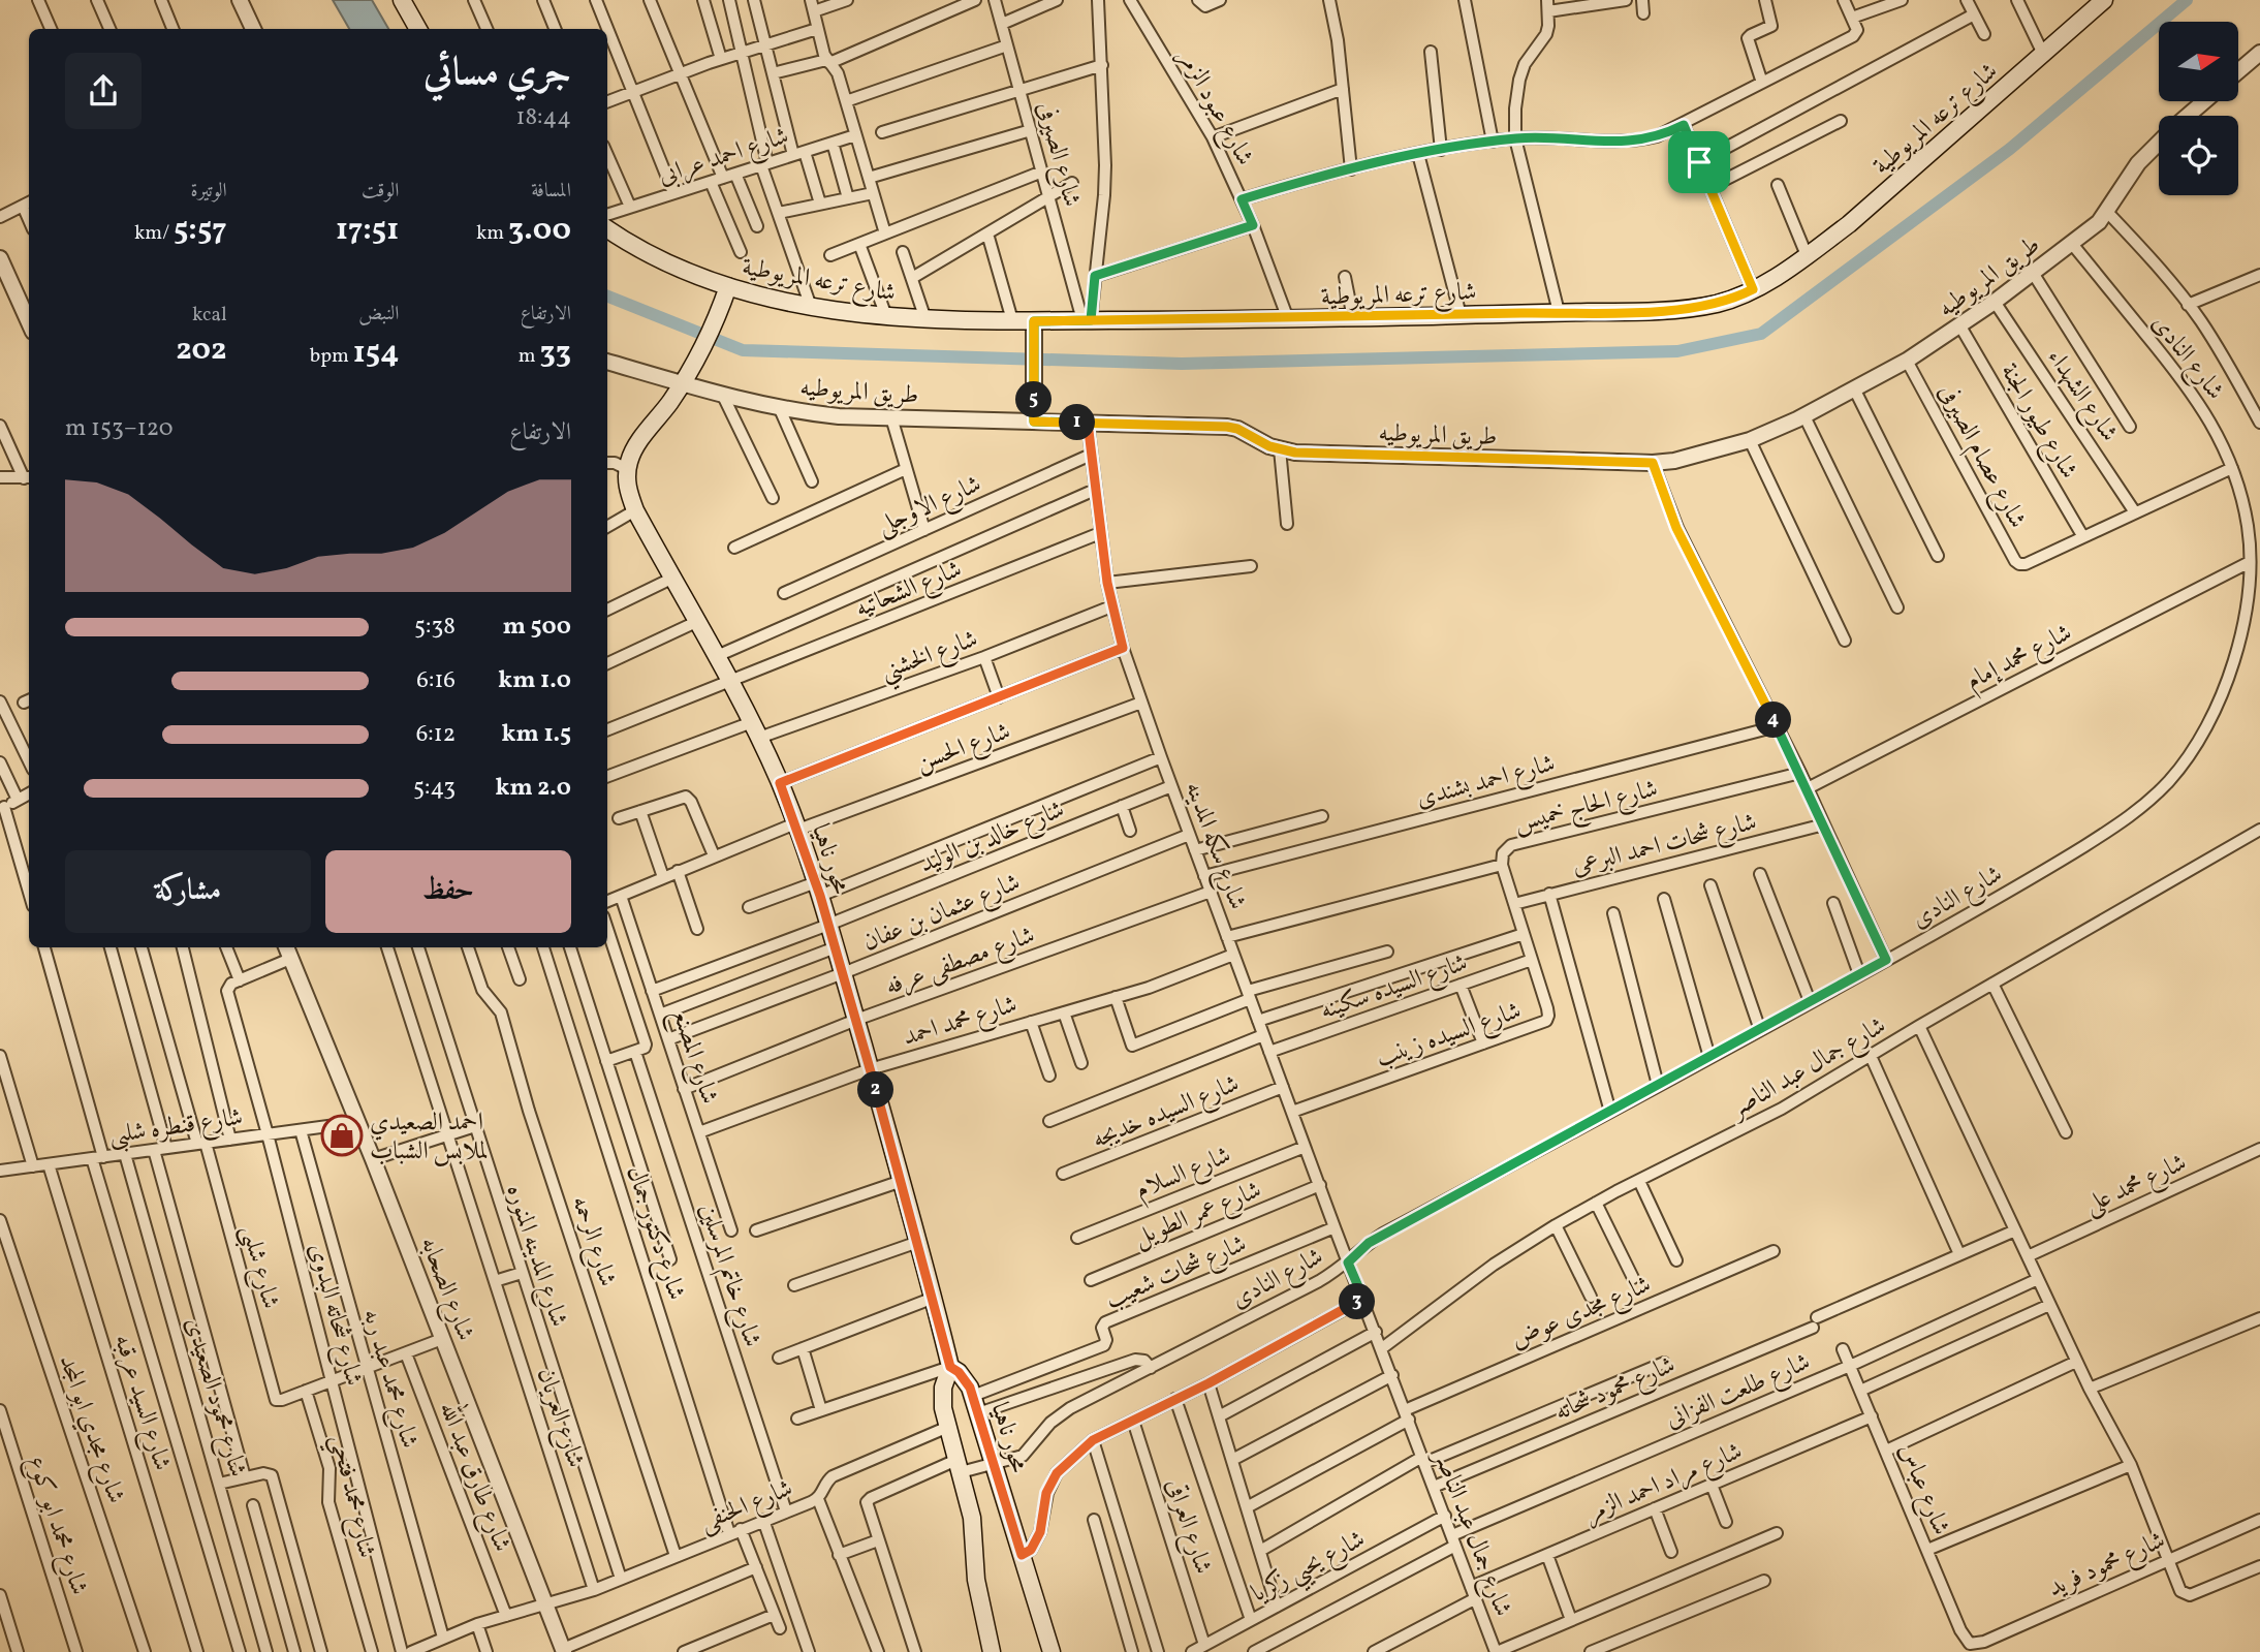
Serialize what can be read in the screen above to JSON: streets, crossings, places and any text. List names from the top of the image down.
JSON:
{
  "streets": {
    "main road": ["شارع ترعه المريوطية", "محور ناهيا"],
    "street": [
      "شارع عبود الزمر",
      "شارع الصيرفى",
      "شارع احمد عرابى",
      "طريق المريوطيه",
      "شارع النادى",
      "شارع الشهداء",
      "شارع طيور الجنة",
      "شارع عصام الصيرفى",
      "شارع الاوجلى",
      "شارع الشحاتيه",
      "شارع الخشني",
      "شارع محمد إمام",
      "شارع الحسن",
      "شارع احمد بشندى",
      "شارع الحاج خميس",
      "شارع خالد بن الوليد",
      "شارع شحات احمد البرعى",
      "شارع سكه المدينه",
      "شارع عثمان بن عفان",
      "شارع مصطفى عرفه",
      "شارع السيده سكينه",
      "شارع محمد احمد",
      "شارع السيده زينب",
      "شارع المصنع",
      "شارع جمال عبد الناصر",
      "شارع السيده خديجه",
      "شارع قنطره شلبى",
      "شارع السلام",
      "شارع محمد على",
      "شارع عمر الطويل",
      "شارع دكتور جمال",
      "شارع الرحمه",
      "شارع المدينه المنوره",
      "شارع شلبى",
      "شارع شحات شعيب",
      "شارع خاتم المرسلين",
      "شارع الصحابه",
      "شارع مجدى عوض",
      "شارع شحاته البدوى",
      "شارع محمد عبد ربه",
      "شارع محمود شحاته",
      "شارع طلعت الفزانى",
      "شارع محمود الصعيدى",
      "شارع السيد عرقبه",
      "شارع العريان",
      "شارع مجدي ابو المجد",
      "شارع طارق عبد الله",
      "شارع مراد احمد الزمر",
      "شارع عباس",
      "شارع محمد فتحي",
      "شارع الحنفى",
      "شارع محمد ابو كوع",
      "شارع العراقى",
      "شارع محمود فريد",
      "شارع يحيي زكريا"
    ]
  },
  "crossings": [
    ["شارع عبود الزمر", "شارع ترعه المريوطية"],
    ["شارع ترعه المريوطية", "شارع الصيرفى"],
    ["طريق المريوطيه", "شارع النادى"],
    ["طريق المريوطيه", "شارع الشهداء"],
    ["طريق المريوطيه", "شارع طيور الجنة"],
    ["طريق المريوطيه", "شارع عصام الصيرفى"],
    ["طريق المريوطيه", "شارع سكه المدينه"],
    ["شارع النادى", "شارع محمد إمام"],
    ["شارع النادى", "شارع سكه المدينه"],
    ["شارع النادى", "محور ناهيا"],
    ["شارع طيور الجنة", "شارع عصام الصيرفى"],
    ["شارع الاوجلى", "شارع سكه المدينه"],
    ["شارع الشحاتيه", "شارع سكه المدينه"],
    ["شارع الشحاتيه", "محور ناهيا"],
    ["شارع الخشني", "شارع سكه المدينه"],
    ["شارع الخشني", "محور ناهيا"],
    ["شارع الحسن", "شارع سكه المدينه"],
    ["شارع الحسن", "محور ناهيا"],
    ["شارع الحسن", "شارع المصنع"],
    ["شارع احمد بشندى", "شارع سكه المدينه"],
    ["شارع الحاج خميس", "شارع سكه المدينه"],
    ["شارع الحاج خميس", "شارع السيده زينب"],
    ["شارع خالد بن الوليد", "شارع سكه المدينه"],
    ["شارع خالد بن الوليد", "محور ناهيا"],
    ["شارع خالد بن الوليد", "شارع المصنع"],
    ["شارع شحات احمد البرعى", "شارع السيده زينب"],
    ["شارع سكه المدينه", "شارع عثمان بن عفان"],
    ["شارع سكه المدينه", "شارع مصطفى عرفه"],
    ["شارع سكه المدينه", "شارع السيده سكينه"],
    ["شارع سكه المدينه", "شارع محمد احمد"],
    ["شارع سكه المدينه", "شارع السيده زينب"],
    ["شارع سكه المدينه", "شارع جمال عبد الناصر"],
    ["شارع سكه المدينه", "شارع السيده خديجه"],
    ["شارع سكه المدينه", "شارع السلام"],
    ["شارع سكه المدينه", "شارع عمر الطويل"],
    ["شارع سكه المدينه", "شارع شحات شعيب"],
    ["محور ناهيا", "شارع عثمان بن عفان"],
    ["محور ناهيا", "شارع مصطفى عرفه"],
    ["محور ناهيا", "شارع محمد احمد"],
    ["محور ناهيا", "شارع شحات شعيب"],
    ["محور ناهيا", "شارع الحنفى"],
    ["شارع عثمان بن عفان", "شارع المصنع"],
    ["شارع مصطفى عرفه", "شارع المصنع"],
    ["شارع السيده سكينه", "شارع السيده زينب"],
    ["شارع محمد احمد", "شارع المصنع"],
    ["شارع جمال عبد الناصر", "شارع مجدى عوض"],
    ["شارع جمال عبد الناصر", "شارع محمود شحاته"],
    ["شارع جمال عبد الناصر", "شارع طلعت الفزانى"],
    ["شارع جمال عبد الناصر", "شارع مراد احمد الزمر"],
    ["شارع جمال عبد الناصر", "شارع يحيي زكريا"],
    ["شارع قنطره شلبى", "شارع شلبى"],
    ["شارع قنطره شلبى", "شارع الصحابه"],
    ["شارع قنطره شلبى", "شارع شحاته البدوى"],
    ["شارع قنطره شلبى", "شارع محمد عبد ربه"],
    ["شارع قنطره شلبى", "شارع محمود الصعيدى"],
    ["شارع قنطره شلبى", "شارع السيد عرقبه"],
    ["شارع دكتور جمال", "شارع الحنفى"],
    ["شارع الرحمه", "شارع الحنفى"],
    ["شارع المدينه المنوره", "شارع الحنفى"],
    ["شارع شلبى", "شارع محمد فتحي"],
    ["شارع خاتم المرسلين", "شارع الحنفى"],
    ["شارع الصحابه", "شارع الحنفى"],
    ["شارع محمد عبد ربه", "شارع الحنفى"],
    ["شارع طلعت الفزانى", "شارع عباس"],
    ["شارع العريان", "شارع الحنفى"],
    ["شارع طارق عبد الله", "شارع الحنفى"],
    ["شارع مراد احمد الزمر", "شارع عباس"],
    ["شارع عباس", "شارع محمود فريد"],
    ["شارع العراقى", "شارع يحيي زكريا"]
  ],
  "places": {
    "shop": ["احمد الصعيدي لملابس الشباب"]
  },
  "north": "right",
  "page": {
    "heading": ["جري مسائي", "18:44"],
    "stats": [
      ["المسافة", "3.00 km"],
      ["الوقت", "17:51"],
      ["الوتيرة", "5:57 /km"],
      ["الارتفاع", "33 m"],
      ["النبض", "154 bpm"],
      ["kcal", "202"]
    ],
    "pins": [
      "5",
      "1",
      "4",
      "2",
      "3"
    ],
    "chart": ["الارتفاع", "120–153 m"],
    "list": [
      {
        "name": "500 m",
        "note": "5:38"
      },
      {
        "name": "1.0 km",
        "note": "6:16"
      },
      {
        "name": "1.5 km",
        "note": "6:12"
      },
      {
        "name": "2.0 km",
        "note": "5:43"
      }
    ],
    "buttons": ["حفظ", "مشاركة"]
  }
}
